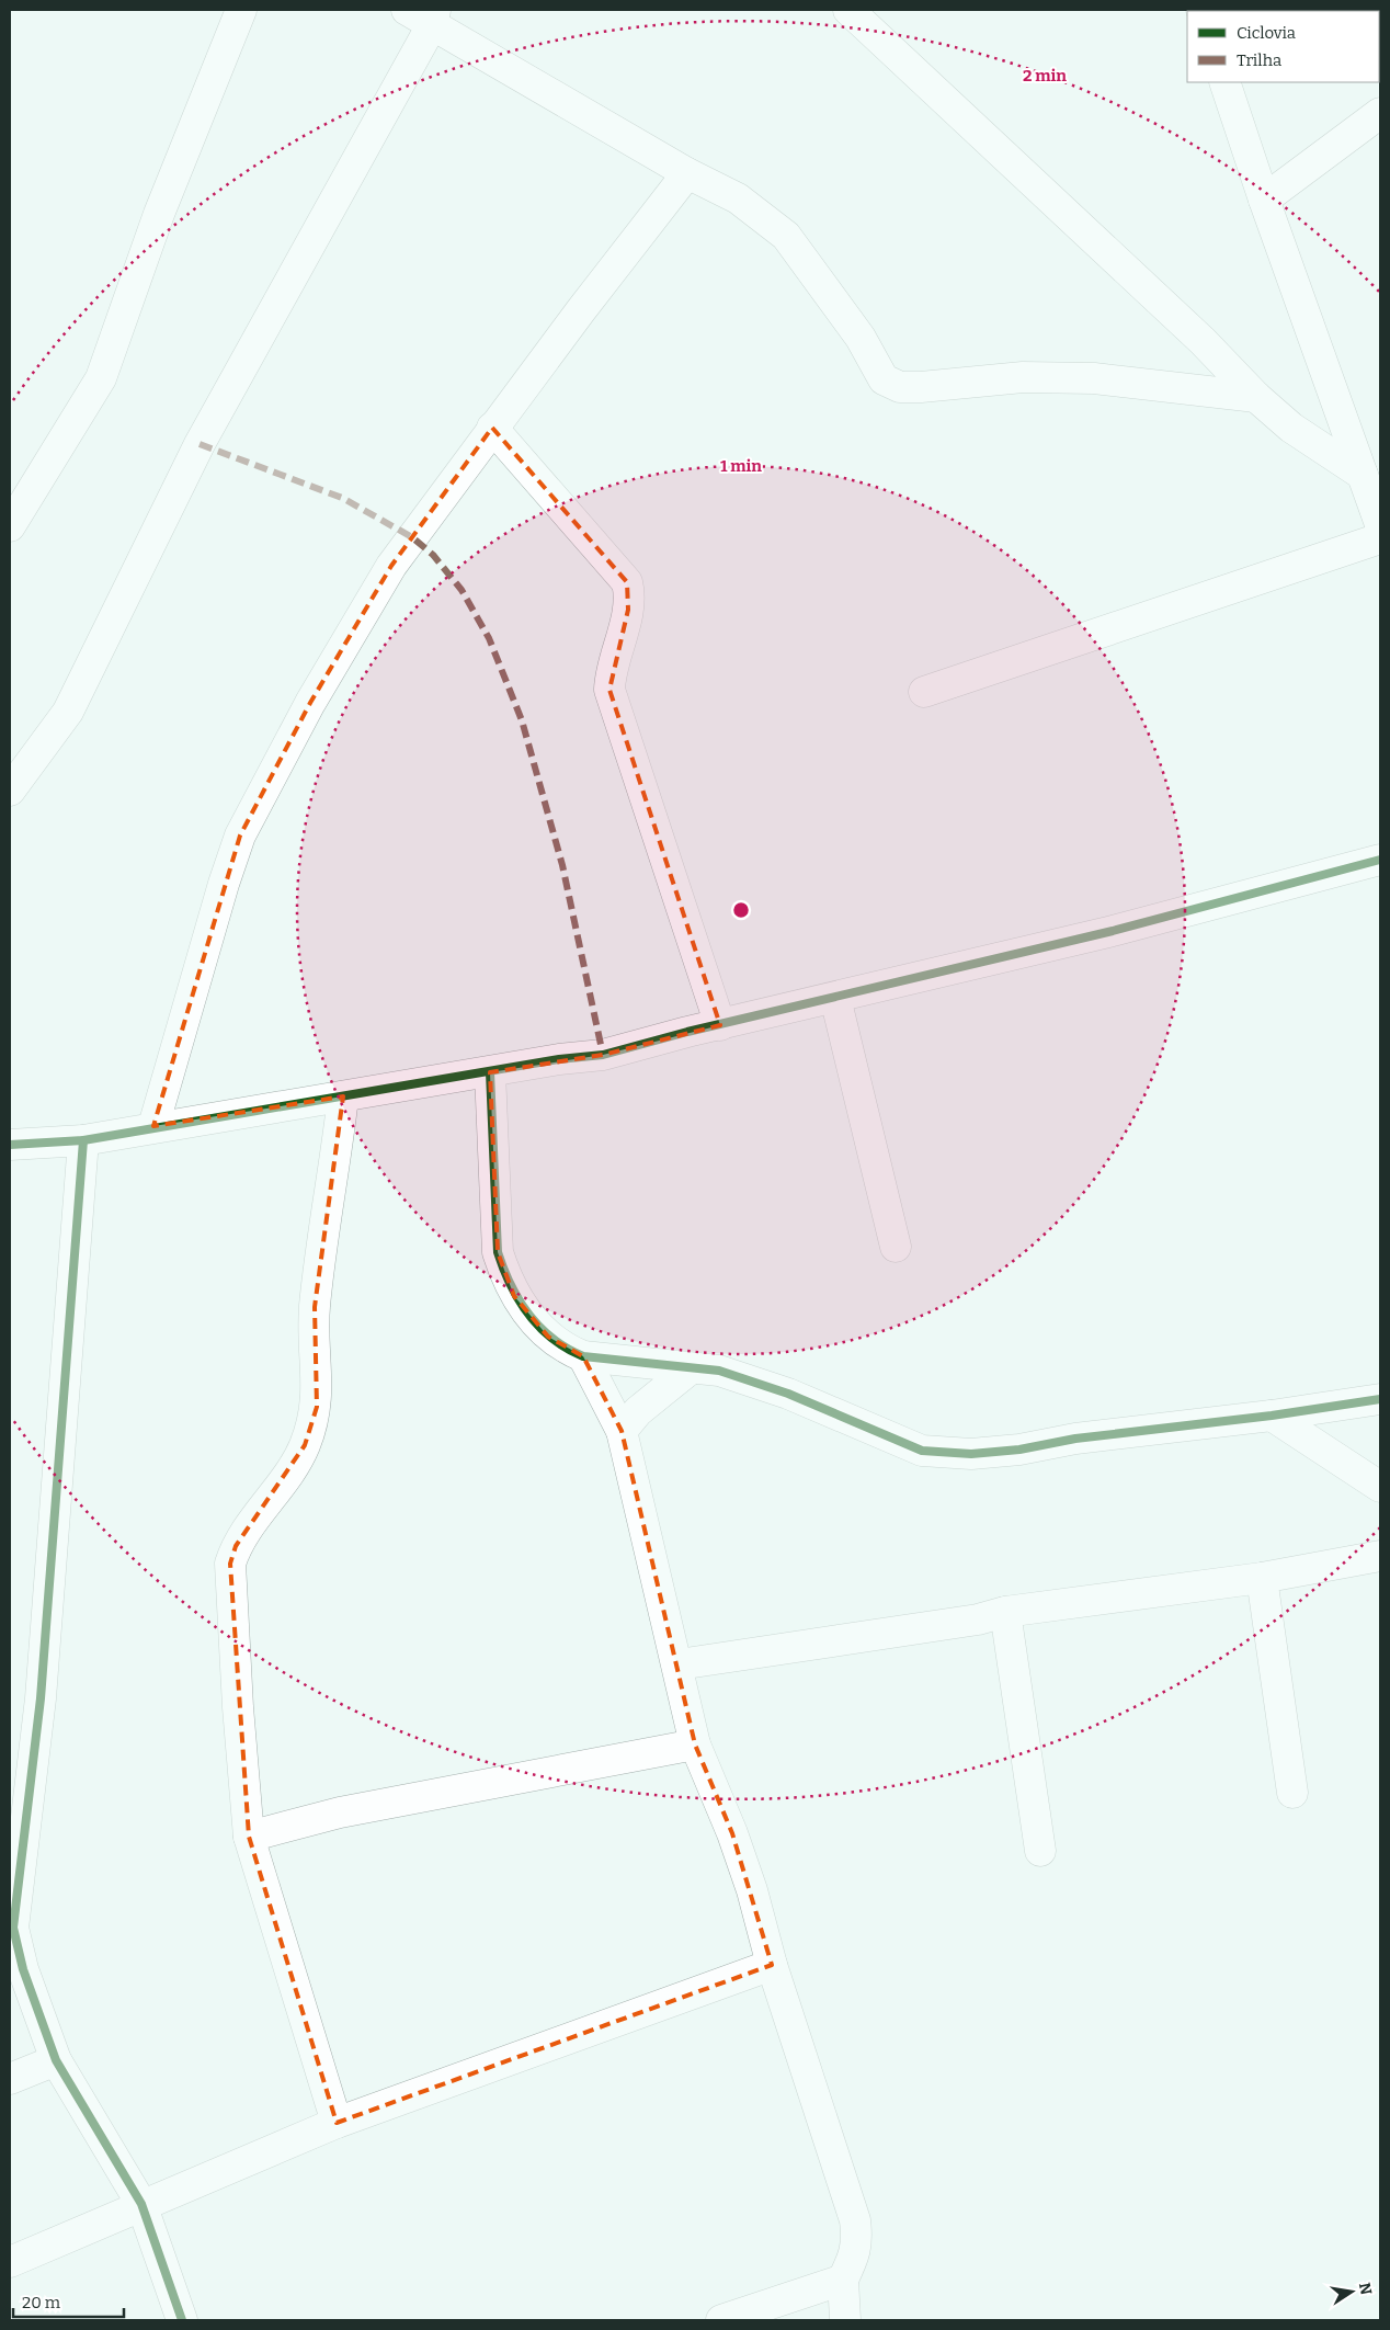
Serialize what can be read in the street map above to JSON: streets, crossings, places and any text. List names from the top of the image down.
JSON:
{
  "legend": ["Ciclovia", "Trilha"],
  "scale_bar": "20 m",
  "north": "right",
  "rings": ["2 min", "1 min"]
}
